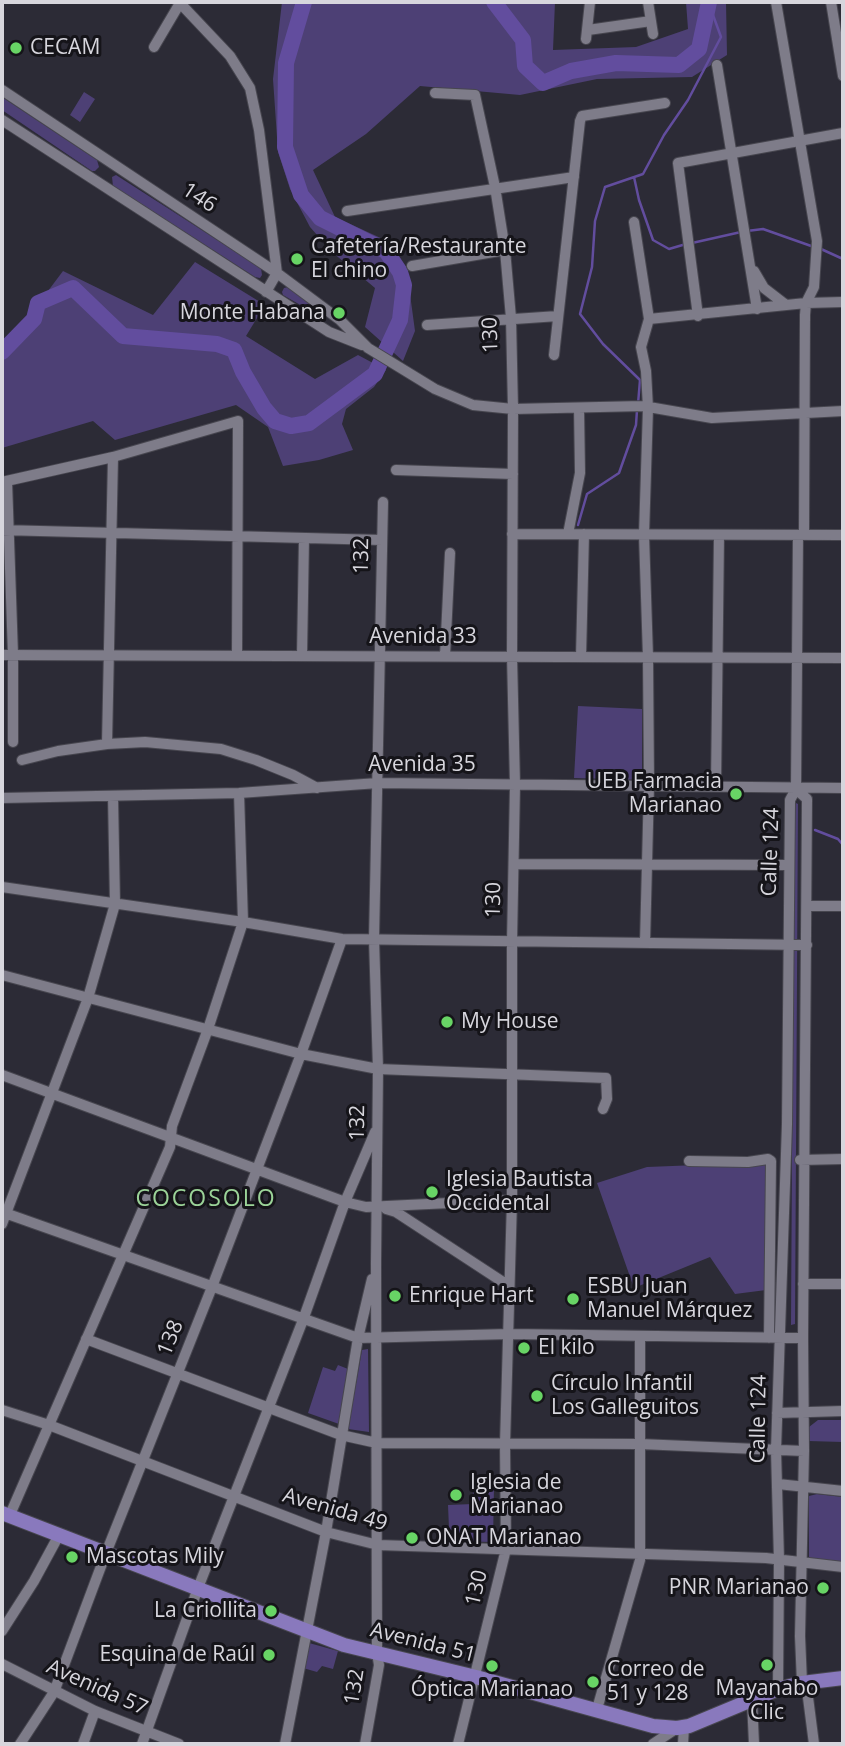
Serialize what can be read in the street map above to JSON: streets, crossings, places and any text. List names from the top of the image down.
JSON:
{
  "streets": {
    "main road": ["Avenida 51"],
    "street": [
      "146",
      "130",
      "132",
      "Avenida 33",
      "Avenida 35",
      "Calle 124",
      "138",
      "Avenida 49",
      "Avenida 57"
    ]
  },
  "crossings": [
    ["146", "130"],
    ["130", "Avenida 33"],
    ["130", "Avenida 35"],
    ["130", "Avenida 49"],
    ["130", "Avenida 51"],
    ["132", "Avenida 33"],
    ["132", "Avenida 35"],
    ["132", "Avenida 49"],
    ["132", "Avenida 51"],
    ["Avenida 35", "Calle 124"],
    ["Calle 124", "Avenida 49"],
    ["138", "Avenida 49"],
    ["138", "Avenida 51"],
    ["138", "Avenida 57"]
  ],
  "districts": ["COCOSOLO"],
  "places": [
    "CECAM",
    "Cafetería/Restaurante El chino",
    "Monte Habana",
    "UEB Farmacia Marianao",
    "My House",
    "Iglesia Bautista Occidental",
    "Enrique Hart",
    "ESBU Juan Manuel Márquez",
    "El kilo",
    "Círculo Infantil Los Galleguitos",
    "Iglesia de Marianao",
    "ONAT Marianao",
    "Mascotas Mily",
    "PNR Marianao",
    "La Criollita",
    "Esquina de Raúl",
    "Mayanabo Clic",
    "Óptica Marianao",
    "Correo de 51 y 128"
  ]
}
